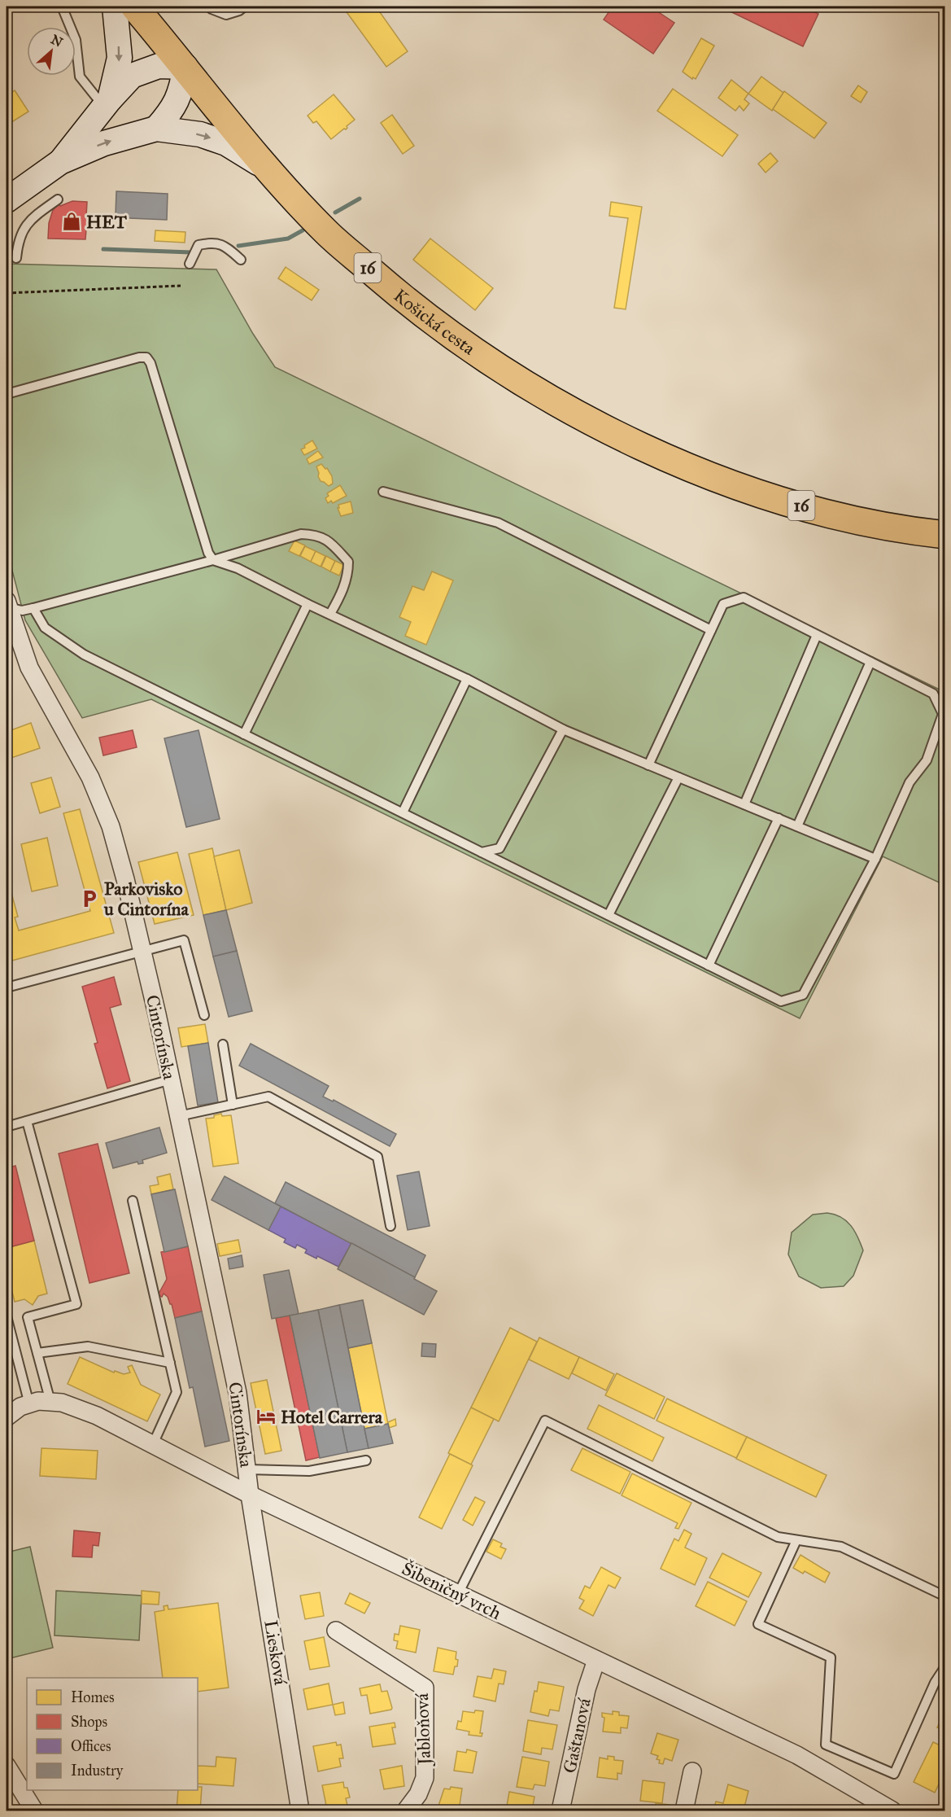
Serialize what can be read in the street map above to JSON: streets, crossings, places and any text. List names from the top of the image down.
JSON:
{
  "streets": {
    "main road": ["16", "Košická cesta"],
    "street": [
      "Cintorínska",
      "Šibeničný vrch",
      "Liesková",
      "Jabloňová",
      "Gaštanová"
    ]
  },
  "crossings": [
    ["Cintorínska", "Šibeničný vrch"],
    ["Cintorínska", "Liesková"],
    ["Šibeničný vrch", "Liesková"],
    ["Šibeničný vrch", "Gaštanová"]
  ],
  "places": {
    "shop": ["HET"],
    "parking": ["Parkovisko u Cintorína"],
    "hotel": ["Hotel Carrera"]
  },
  "legend": [
    "Homes",
    "Shops",
    "Offices",
    "Industry"
  ],
  "north": "top right"
}
